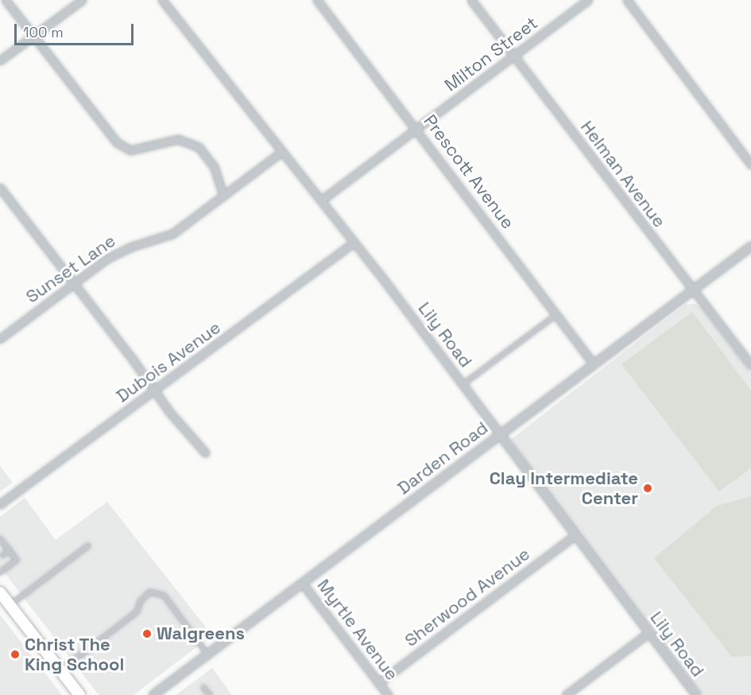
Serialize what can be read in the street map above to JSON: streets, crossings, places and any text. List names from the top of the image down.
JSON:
{
  "streets": {
    "street": [
      "Milton Street",
      "Prescott Avenue",
      "Helman Avenue",
      "Sunset Lane",
      "Lily Road",
      "Dubois Avenue",
      "Darden Road",
      "Sherwood Avenue",
      "Myrtle Avenue"
    ]
  },
  "crossings": [
    ["Milton Street", "Prescott Avenue"],
    ["Milton Street", "Helman Avenue"],
    ["Milton Street", "Lily Road"],
    ["Prescott Avenue", "Darden Road"],
    ["Helman Avenue", "Darden Road"],
    ["Sunset Lane", "Lily Road"],
    ["Lily Road", "Dubois Avenue"],
    ["Lily Road", "Darden Road"],
    ["Lily Road", "Sherwood Avenue"],
    ["Darden Road", "Myrtle Avenue"],
    ["Sherwood Avenue", "Myrtle Avenue"]
  ],
  "places": ["Clay Intermediate Center", "Walgreens", "Christ The King School"],
  "scale_bar": "100 m"
}
